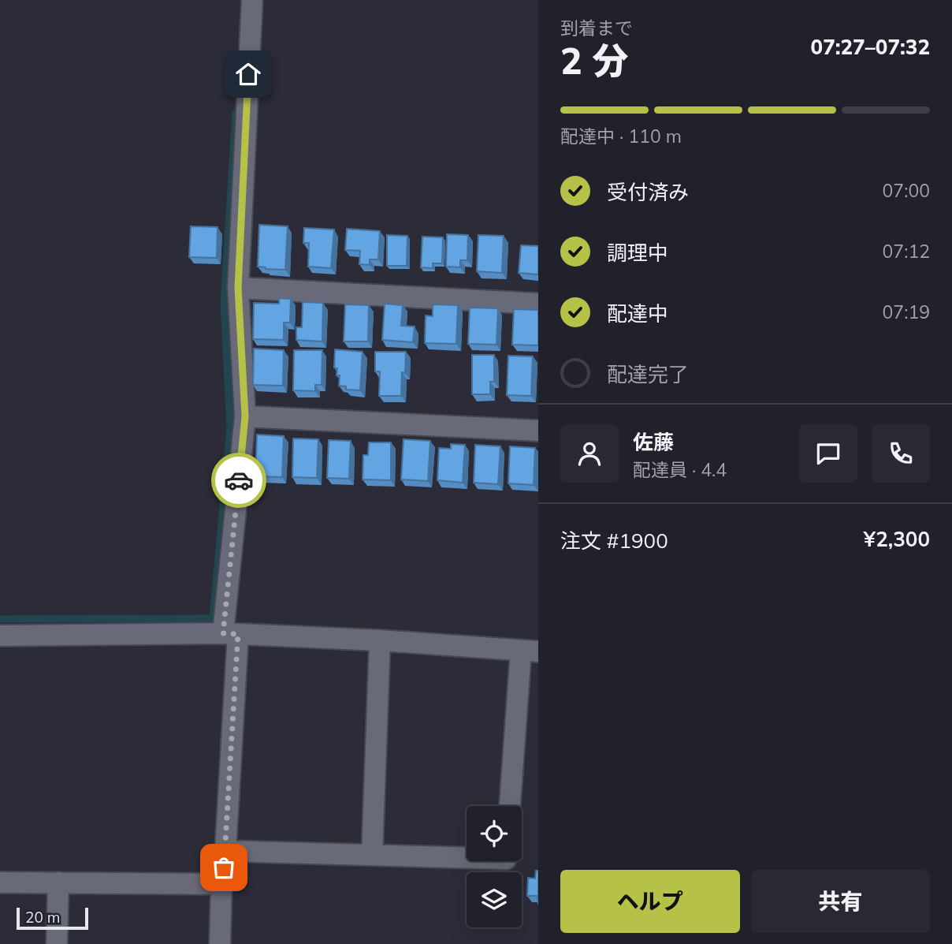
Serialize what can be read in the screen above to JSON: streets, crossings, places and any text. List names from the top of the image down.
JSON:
{
  "scale_bar": "20 m",
  "page": {
    "heading": ["2 分", "到着まで", "07:27–07:32"],
    "panel": [
      "佐藤",
      "配達員 · 4.4",
      "注文 #1900",
      "¥2,300"
    ],
    "bar": "配達中 · 110 m",
    "list": [
      ["受付済み", "07:00"],
      ["調理中", "07:12"],
      ["配達中", "07:19"],
      "配達完了"
    ],
    "buttons": ["ヘルプ", "共有"],
    "scale": "20 m"
  }
}
